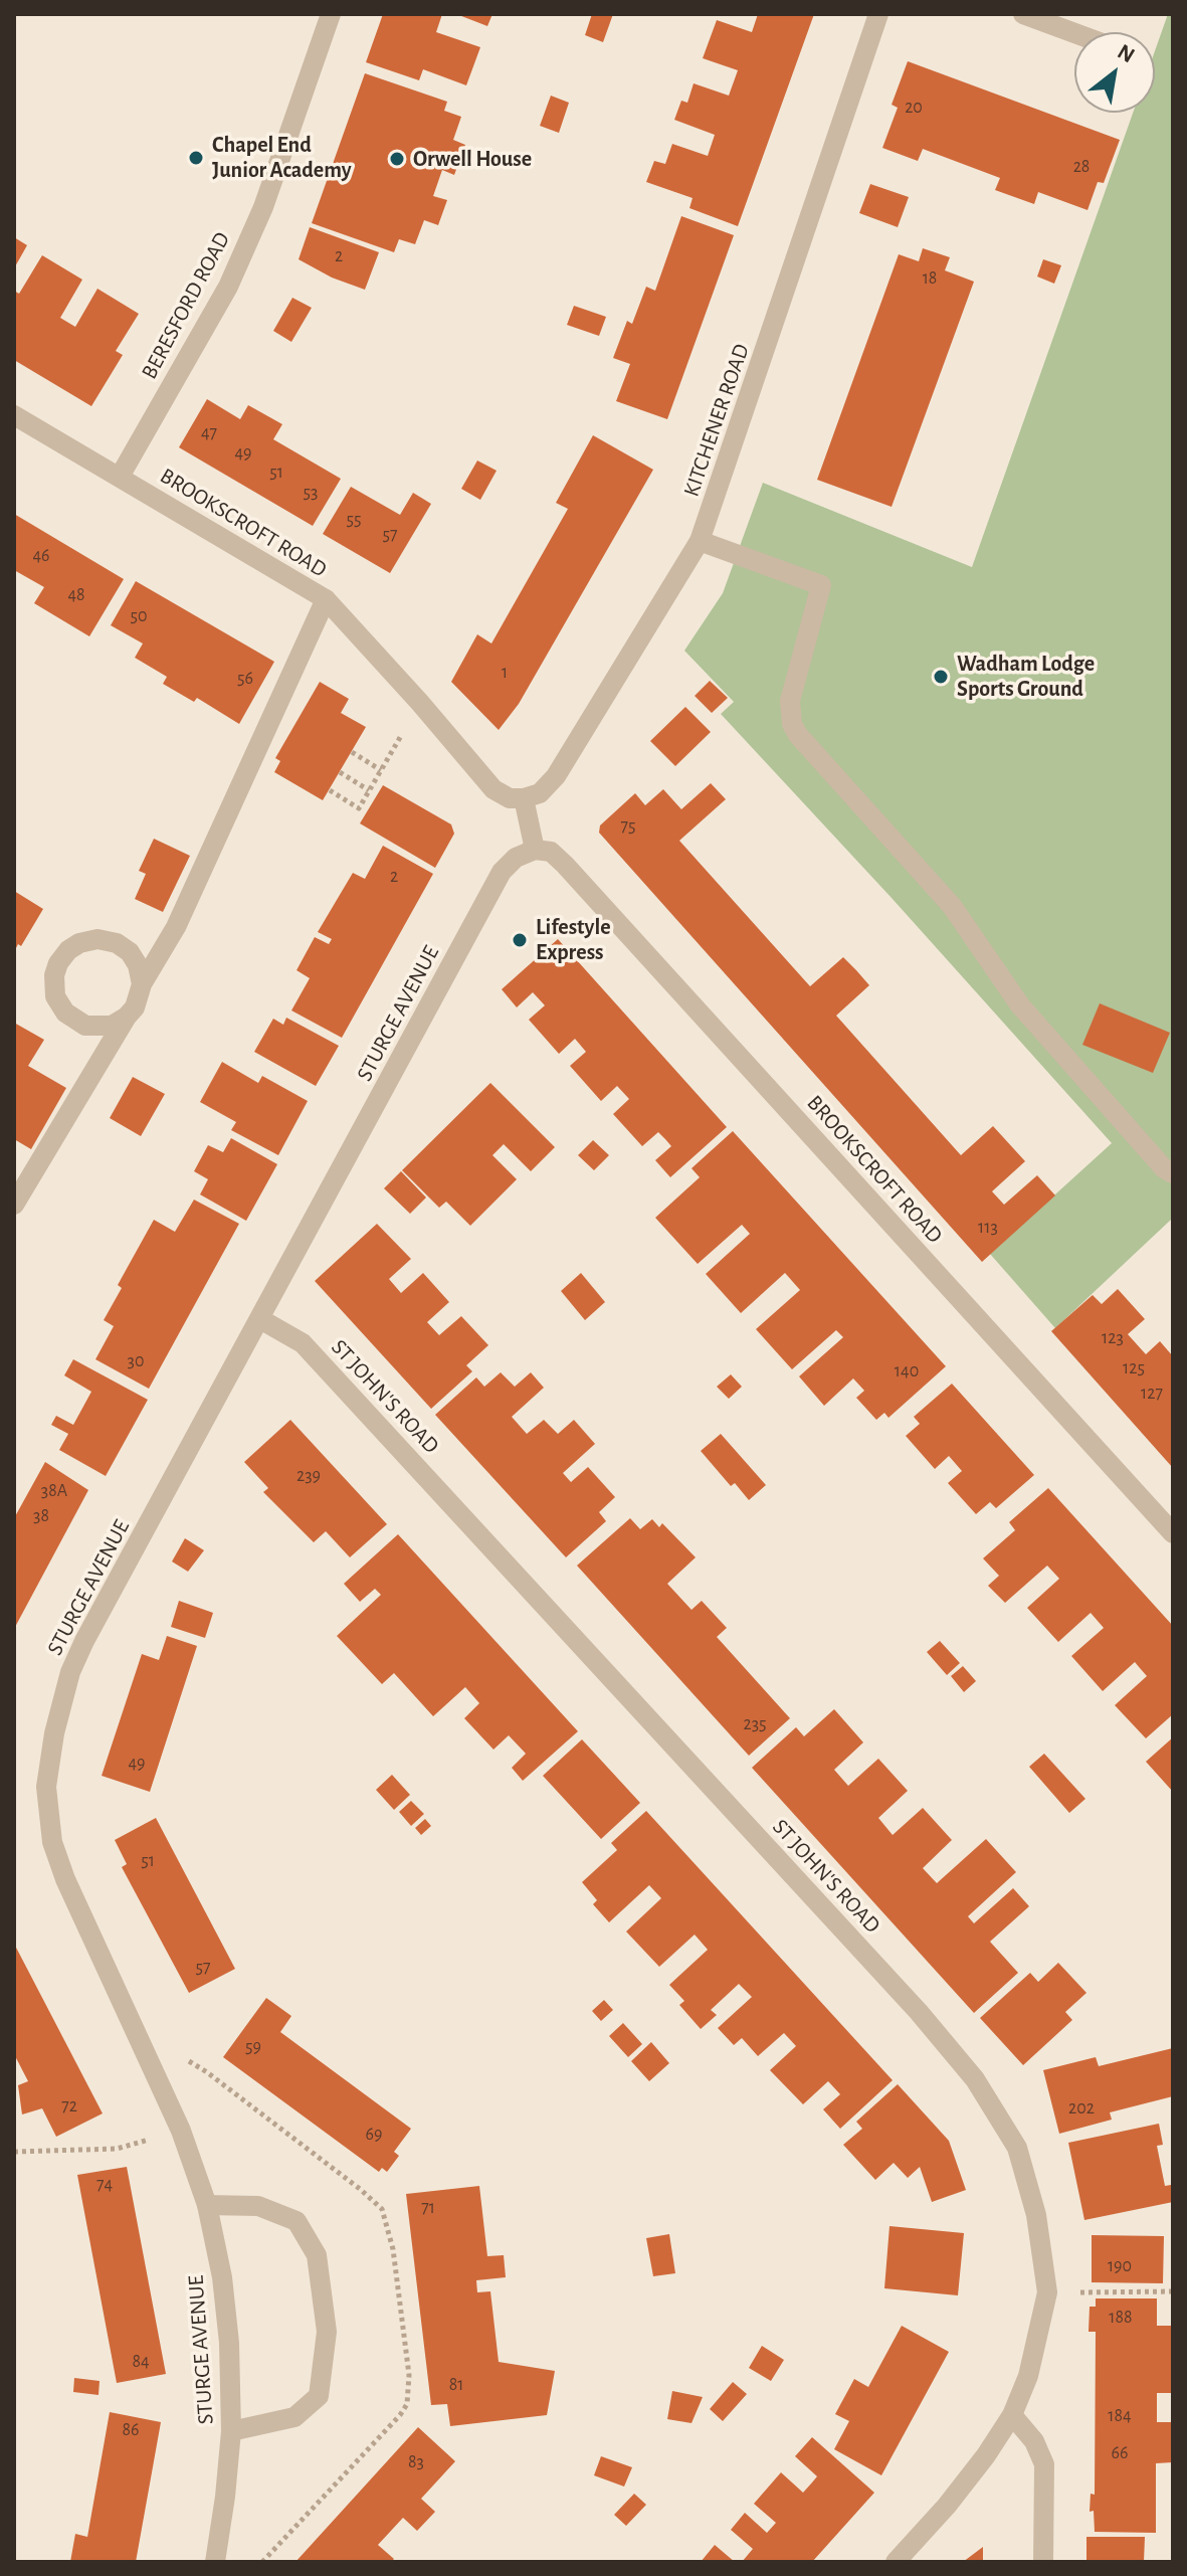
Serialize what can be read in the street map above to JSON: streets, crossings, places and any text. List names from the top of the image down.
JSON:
{
  "streets": {
    "street": [
      "BERESFORD ROAD",
      "KITCHENER ROAD",
      "BROOKSCROFT ROAD",
      "STURGE AVENUE",
      "ST JOHN'S ROAD"
    ]
  },
  "crossings": [
    ["BERESFORD ROAD", "BROOKSCROFT ROAD"],
    ["KITCHENER ROAD", "BROOKSCROFT ROAD"],
    ["BROOKSCROFT ROAD", "STURGE AVENUE"],
    ["STURGE AVENUE", "ST JOHN'S ROAD"]
  ],
  "places": [
    "Chapel End Junior Academy",
    "Orwell House",
    "Wadham Lodge Sports Ground",
    "Lifestyle Express"
  ],
  "house_numbers": [
    "20",
    "28",
    "2",
    "18",
    "47",
    "49",
    "51",
    "53",
    "55",
    "57",
    "46",
    "48",
    "50",
    "1",
    "56",
    "75",
    "2",
    "113",
    "123",
    "30",
    "125",
    "140",
    "127",
    "239",
    "38A",
    "38",
    "235",
    "49",
    "51",
    "57",
    "59",
    "72",
    "202",
    "69",
    "74",
    "71",
    "190",
    "188",
    "84",
    "81",
    "184",
    "86",
    "66",
    "83"
  ],
  "north": "top right"
}
